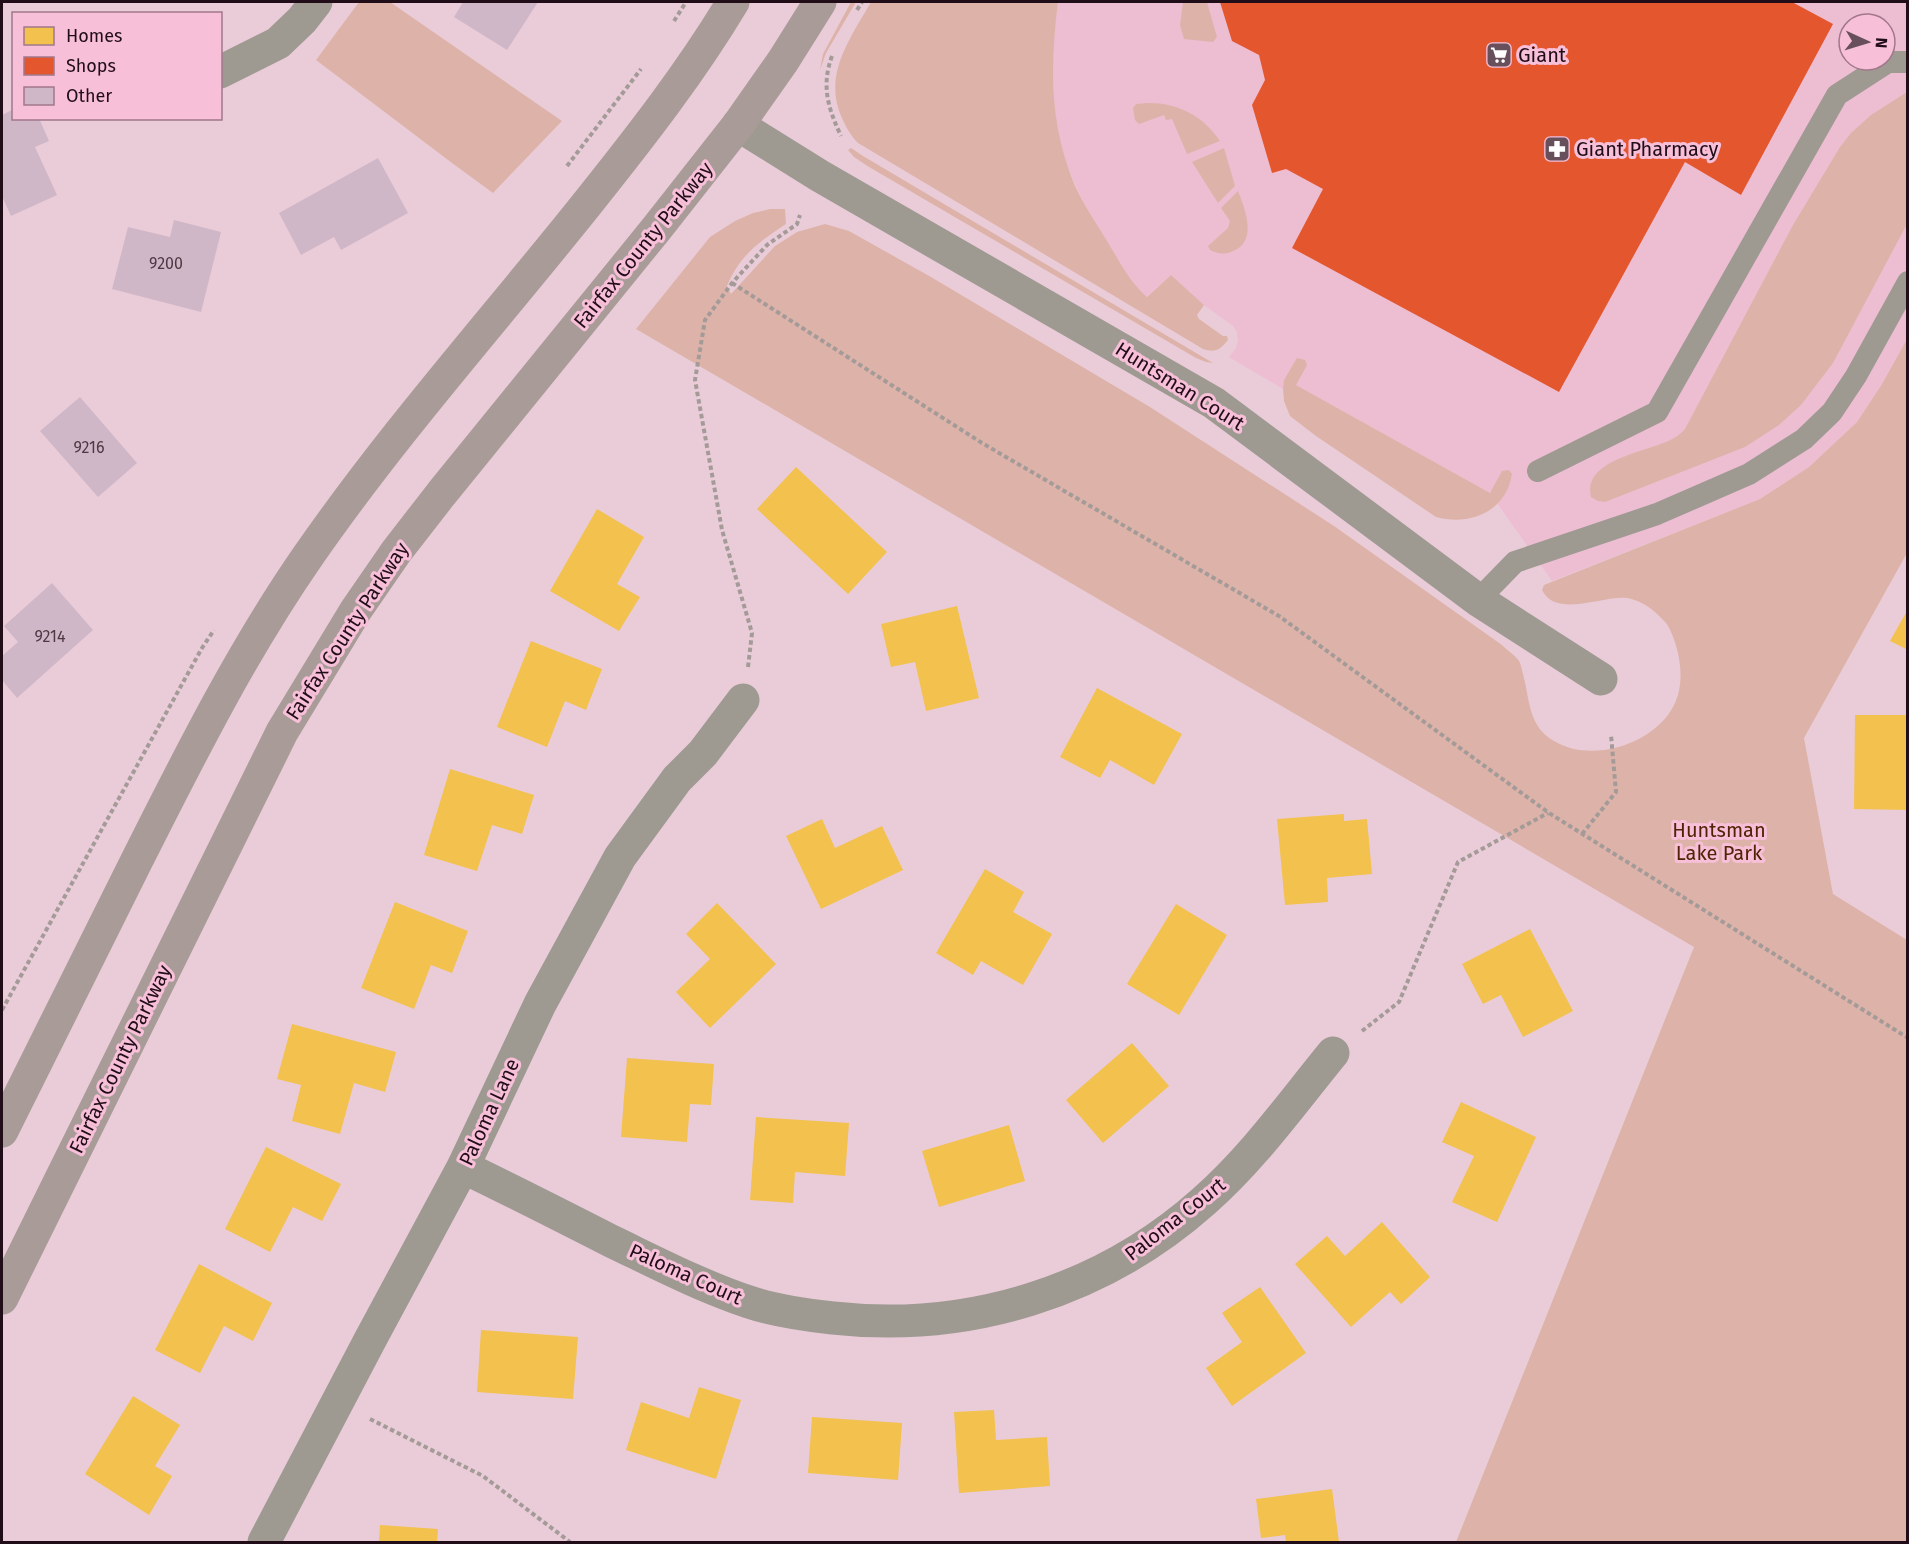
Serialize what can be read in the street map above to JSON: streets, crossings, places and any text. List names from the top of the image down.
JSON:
{
  "streets": {
    "highway": ["Fairfax County Parkway"],
    "street": ["Huntsman Court", "Paloma Lane", "Paloma Court"]
  },
  "crossings": [
    ["Fairfax County Parkway", "Huntsman Court"],
    ["Paloma Lane", "Paloma Court"]
  ],
  "parks": ["Huntsman Lake Park"],
  "places": {
    "supermarket": ["Giant"],
    "pharmacy": ["Giant Pharmacy"]
  },
  "house_numbers": ["9200", "9216", "9214"],
  "legend": ["Homes", "Shops", "Other"],
  "north": "right"
}
